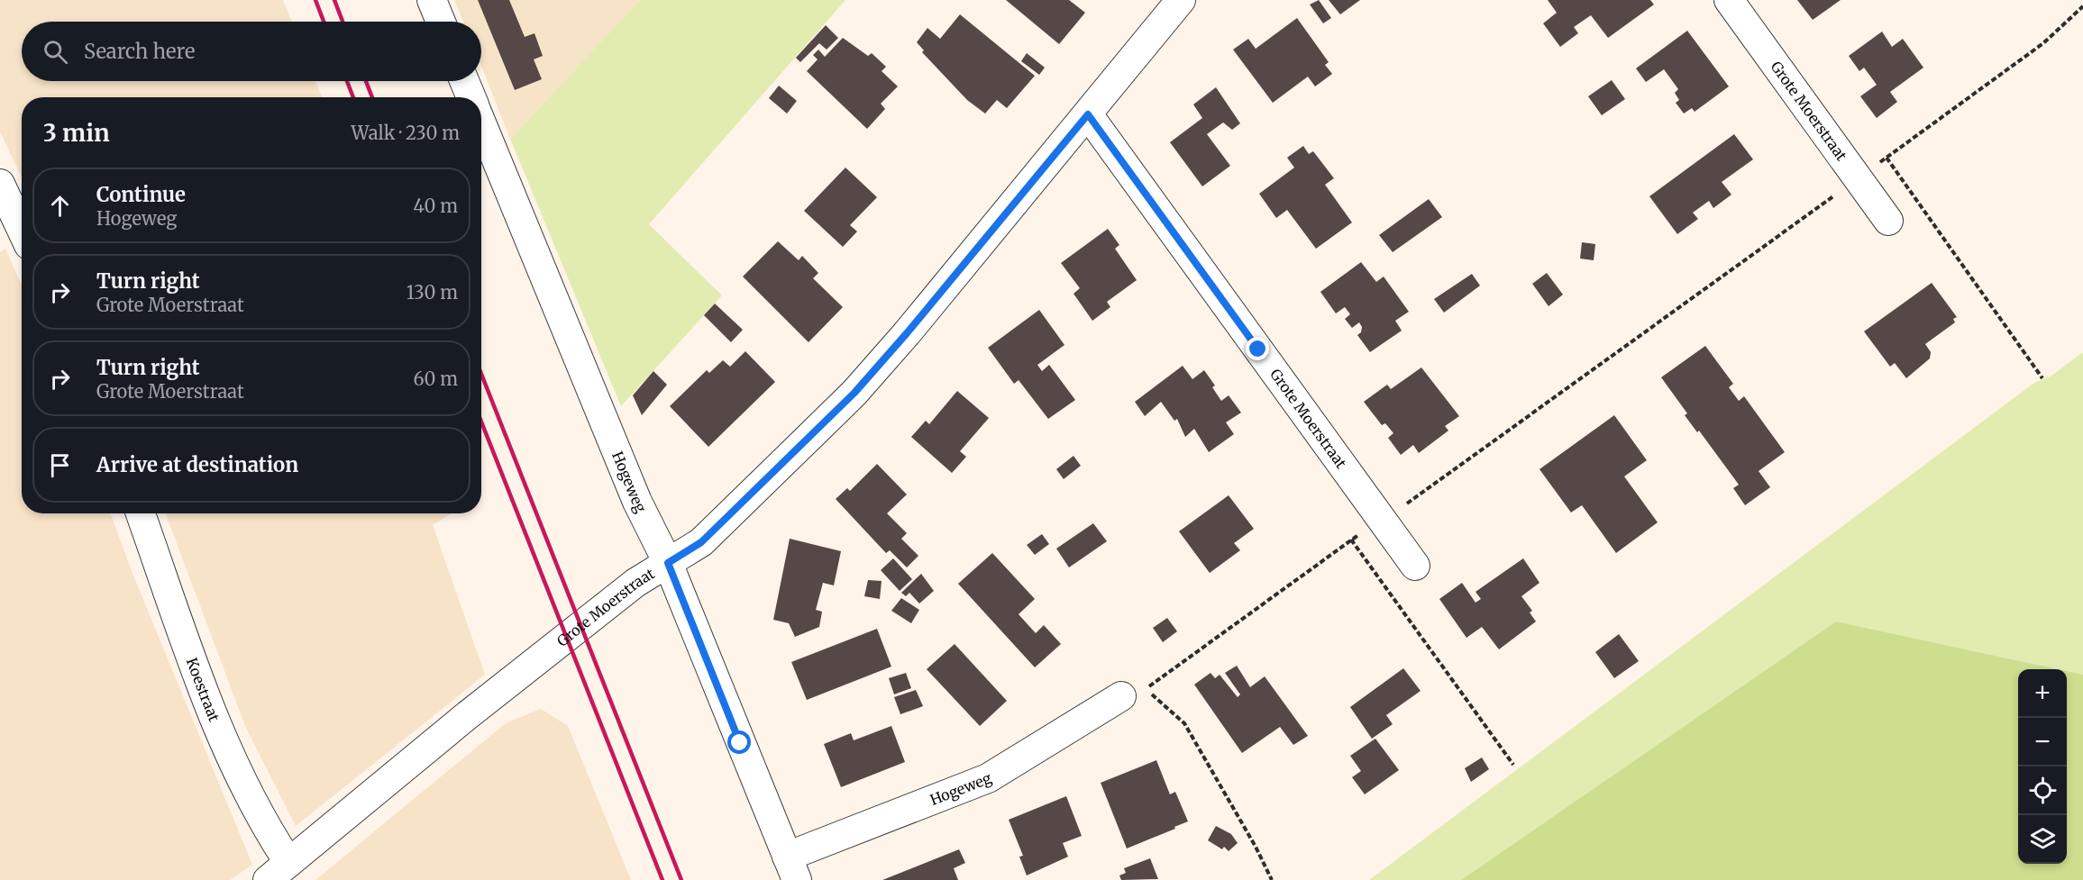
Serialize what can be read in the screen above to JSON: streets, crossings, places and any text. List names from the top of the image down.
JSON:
{
  "streets": {
    "street": ["Grote Moerstraat", "Hogeweg", "Koestraat"]
  },
  "crossings": [
    ["Grote Moerstraat", "Hogeweg"],
    ["Grote Moerstraat", "Koestraat"]
  ],
  "page": {
    "search": "Search here",
    "heading": ["3 min", "Walk · 230 m"],
    "list": [
      ["Continue", "Hogeweg", "40 m"],
      ["Turn right", "Grote Moerstraat", "130 m"],
      ["Turn right", "Grote Moerstraat", "60 m"],
      "Arrive at destination"
    ],
    "map_buttons": ["+", "−"]
  }
}
